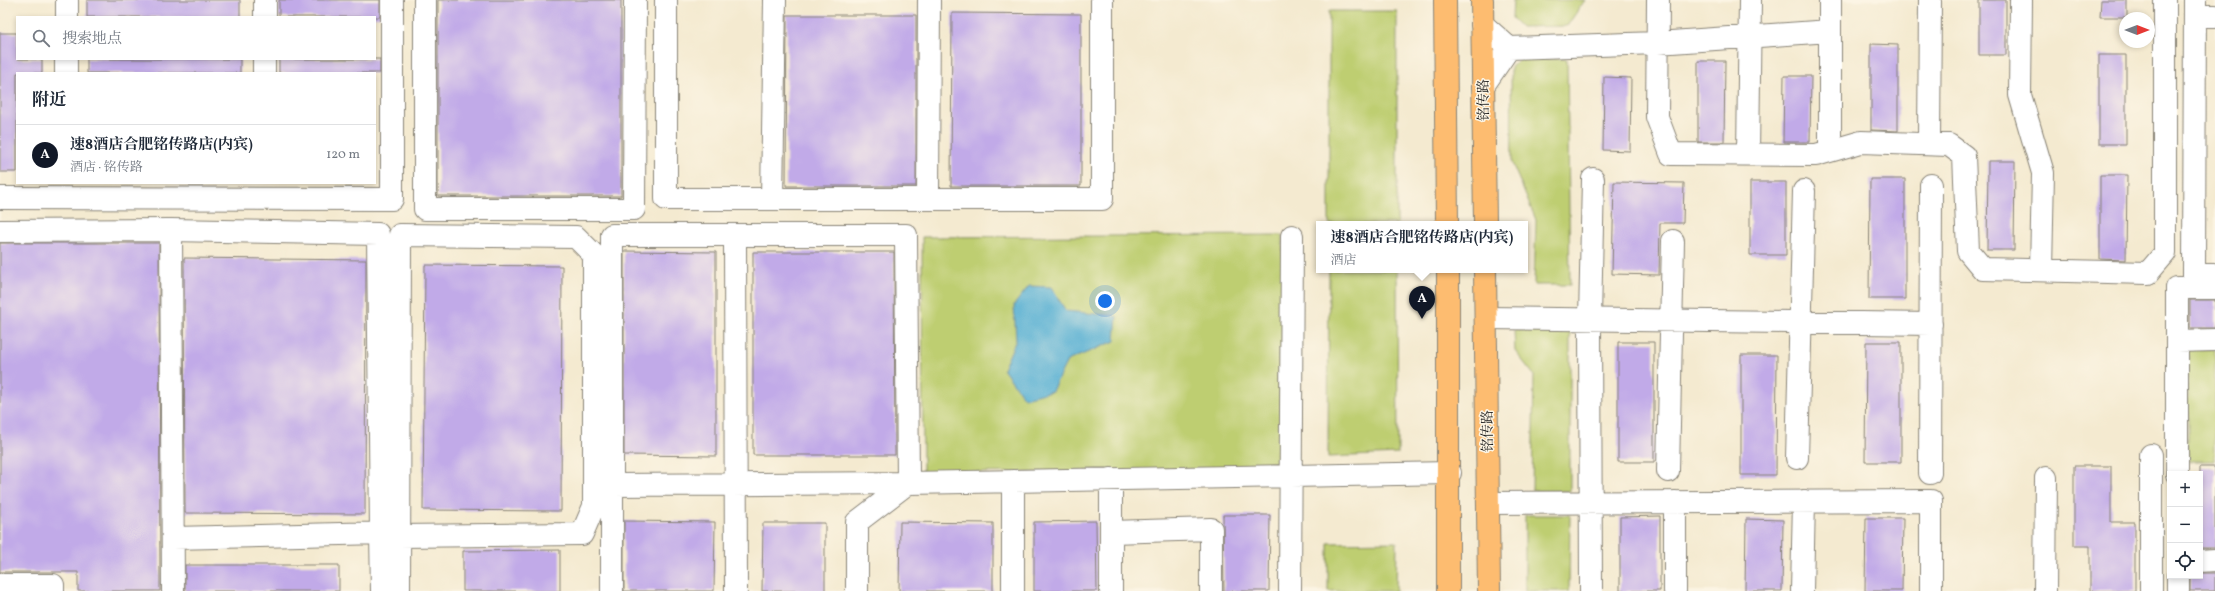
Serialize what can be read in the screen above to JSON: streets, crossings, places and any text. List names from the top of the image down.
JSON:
{
  "streets": {
    "main road": ["铭传路"]
  },
  "north": "right",
  "page": {
    "search": "搜索地点",
    "heading": "附近",
    "list": [
      {
        "mark": "A",
        "name": "速8酒店合肥铭传路店(内宾)",
        "note": "酒店 · 铭传路",
        "value": "120 m"
      }
    ],
    "popup": ["速8酒店合肥铭传路店(内宾)", "酒店"],
    "pins": "A",
    "map_buttons": ["+", "−"]
  }
}
